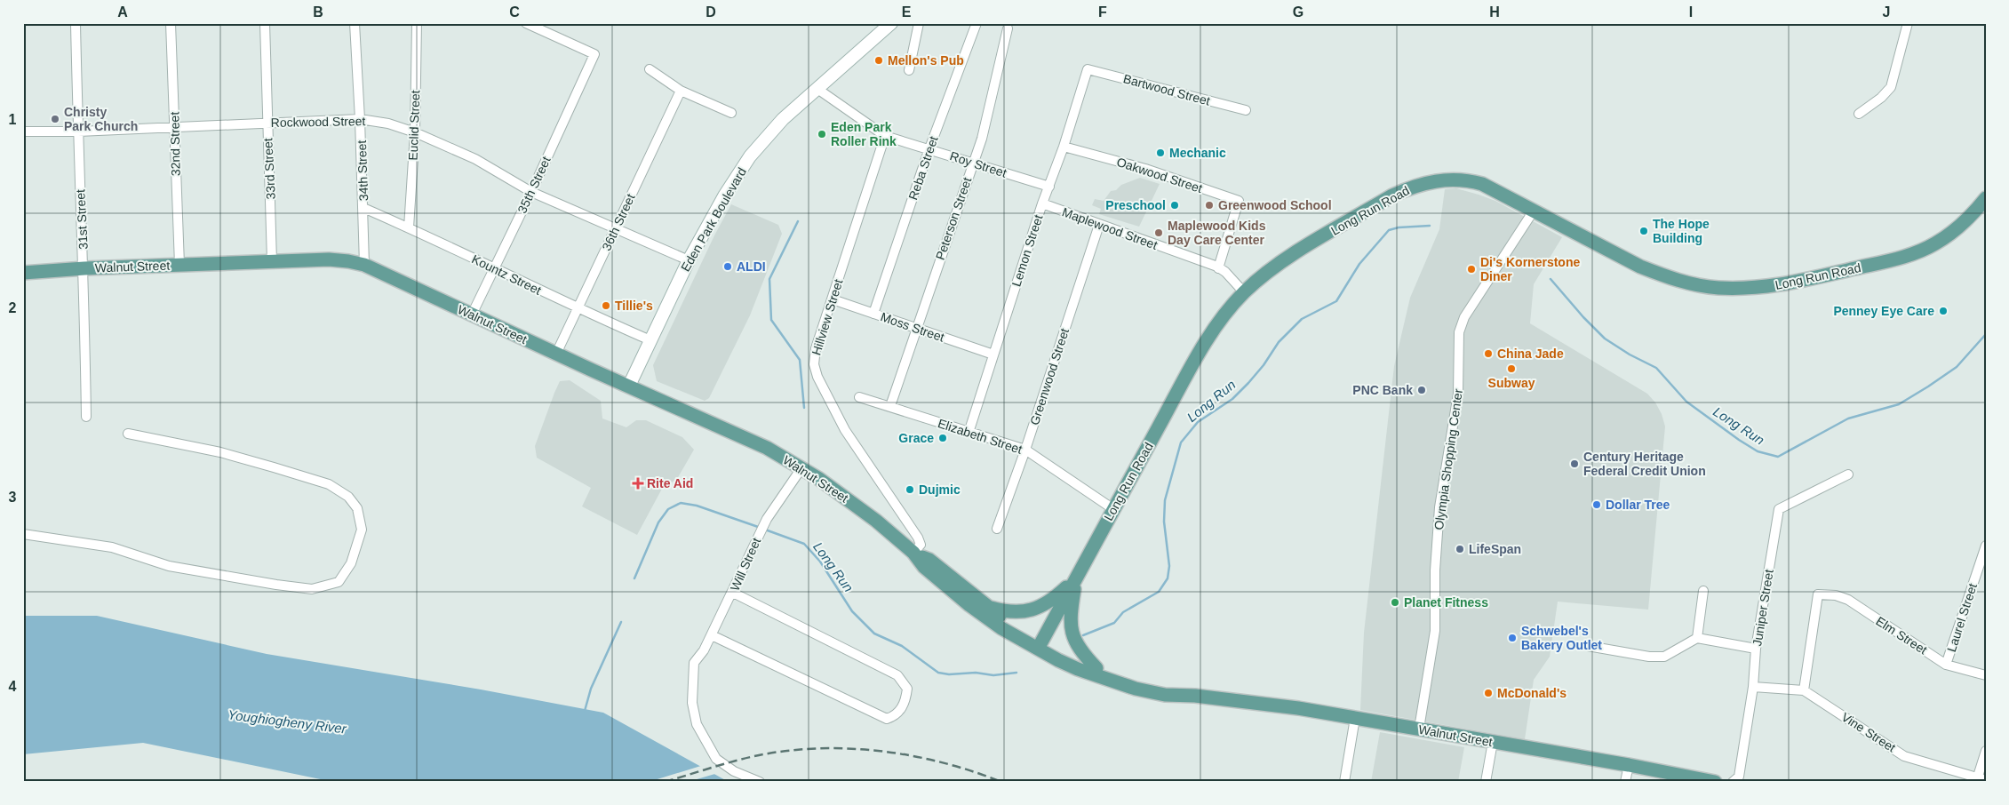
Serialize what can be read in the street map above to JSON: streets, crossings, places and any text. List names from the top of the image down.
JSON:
{
  "streets": {
    "main road": ["Long Run Road", "Eden Park Boulevard", "Walnut Street"],
    "street": [
      "Bartwood Street",
      "Rockwood Street",
      "Euclid Street",
      "32nd Street",
      "Roy Street",
      "Reba Street",
      "33rd Street",
      "34th Street",
      "Oakwood Street",
      "35th Street",
      "Peterson Street",
      "31st Street",
      "36th Street",
      "Maplewood Street",
      "Lemon Street",
      "Kountz Street",
      "Hillview Street",
      "Moss Street",
      "Greenwood Street",
      "Elizabeth Street",
      "Olympia Shopping Center",
      "Will Street",
      "Juniper Street",
      "Laurel Street",
      "Elm Street",
      "Vine Street"
    ]
  },
  "crossings": [
    ["Bartwood Street", "Lemon Street"],
    ["Rockwood Street", "Euclid Street"],
    ["Rockwood Street", "32nd Street"],
    ["Rockwood Street", "33rd Street"],
    ["Rockwood Street", "34th Street"],
    ["Rockwood Street", "35th Street"],
    ["Rockwood Street", "31st Street"],
    ["Rockwood Street", "Eden Park Boulevard"],
    ["Rockwood Street", "36th Street"],
    ["Euclid Street", "Kountz Street"],
    ["32nd Street", "Walnut Street"],
    ["Roy Street", "Reba Street"],
    ["Roy Street", "Peterson Street"],
    ["Roy Street", "Eden Park Boulevard"],
    ["Roy Street", "Lemon Street"],
    ["Roy Street", "Hillview Street"],
    ["Reba Street", "Moss Street"],
    ["33rd Street", "Walnut Street"],
    ["34th Street", "Walnut Street"],
    ["34th Street", "Kountz Street"],
    ["Oakwood Street", "Maplewood Street"],
    ["Oakwood Street", "Lemon Street"],
    ["35th Street", "Walnut Street"],
    ["35th Street", "Kountz Street"],
    ["Long Run Road", "Maplewood Street"],
    ["Long Run Road", "Walnut Street"],
    ["Long Run Road", "Elizabeth Street"],
    ["Long Run Road", "Olympia Shopping Center"],
    ["Peterson Street", "Moss Street"],
    ["Peterson Street", "Elizabeth Street"],
    ["31st Street", "Walnut Street"],
    ["Eden Park Boulevard", "Walnut Street"],
    ["Eden Park Boulevard", "Kountz Street"],
    ["36th Street", "Walnut Street"],
    ["36th Street", "Kountz Street"],
    ["Maplewood Street", "Lemon Street"],
    ["Maplewood Street", "Greenwood Street"],
    ["Lemon Street", "Moss Street"],
    ["Lemon Street", "Elizabeth Street"],
    ["Walnut Street", "Hillview Street"],
    ["Walnut Street", "Olympia Shopping Center"],
    ["Walnut Street", "Will Street"],
    ["Hillview Street", "Moss Street"],
    ["Greenwood Street", "Elizabeth Street"],
    ["Juniper Street", "Vine Street"],
    ["Laurel Street", "Elm Street"],
    ["Elm Street", "Vine Street"]
  ],
  "water": ["Long Run", "Youghiogheny River"],
  "places": {
    "other": [
      "Mellon's Pub",
      "Christy Park Church",
      "Eden Park Roller Rink",
      "Mechanic",
      "Preschool",
      "Greenwood School",
      "The Hope Building",
      "Maplewood Kids Day Care Center",
      "ALDI",
      "Di's Kornerstone Diner",
      "Tillie's",
      "Penney Eye Care",
      "China Jade",
      "Subway",
      "PNC Bank",
      "Grace",
      "Century Heritage Federal Credit Union",
      "Dujmic",
      "Dollar Tree",
      "LifeSpan",
      "Planet Fitness",
      "Schwebel's Bakery Outlet",
      "McDonald's"
    ],
    "health": ["Rite Aid"]
  },
  "grid": {
    "columns": [
      "A",
      "B",
      "C",
      "D",
      "E",
      "F",
      "G",
      "H",
      "I",
      "J"
    ],
    "rows": [
      "1",
      "2",
      "3",
      "4"
    ]
  }
}
